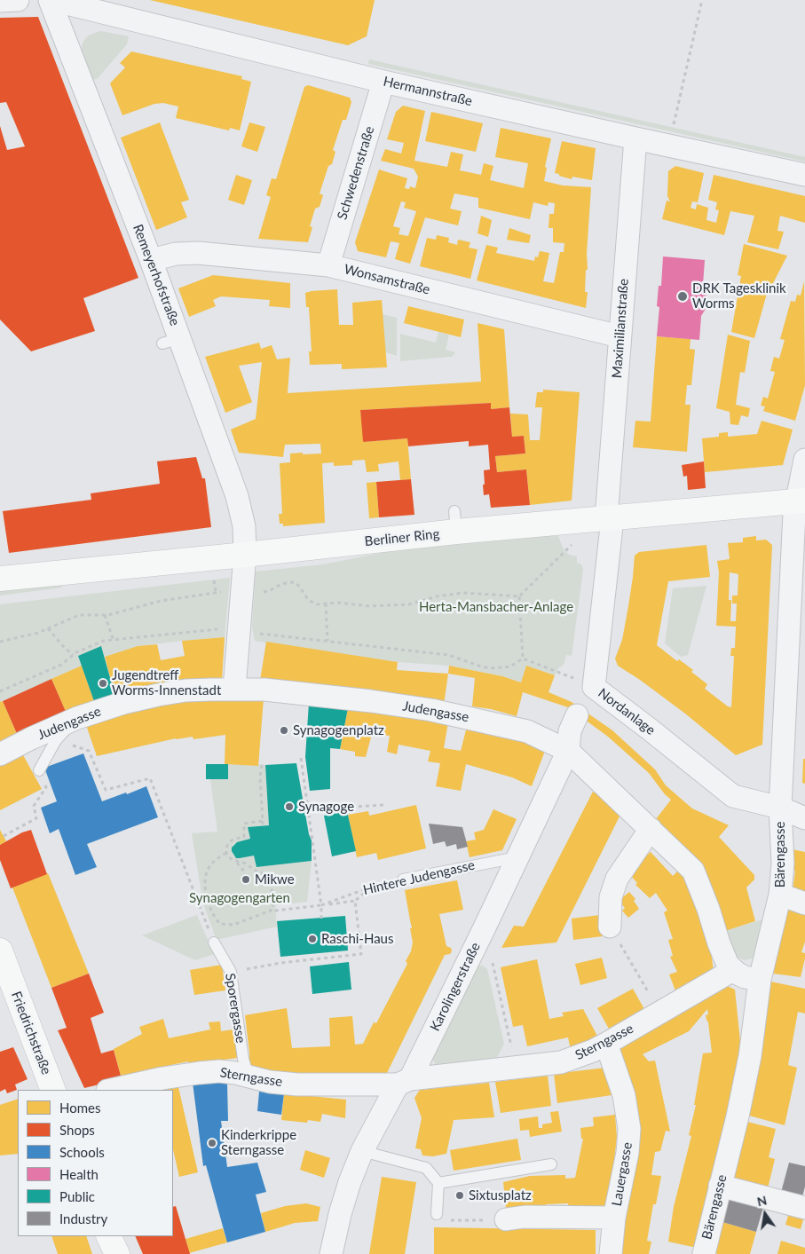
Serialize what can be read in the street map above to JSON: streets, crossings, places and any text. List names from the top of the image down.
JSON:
{
  "streets": {
    "main road": ["Berliner Ring", "Friedrichstraße"],
    "street": [
      "Hermannstraße",
      "Schwedenstraße",
      "Remeyerhofstraße",
      "Wonsamstraße",
      "Maximilianstraße",
      "Judengasse",
      "Nordanlage",
      "Bärengasse",
      "Karolingerstraße",
      "Sterngasse",
      "Lauergasse"
    ],
    "lane": ["Hintere Judengasse", "Sporergasse"]
  },
  "crossings": [
    ["Hermannstraße", "Schwedenstraße"],
    ["Hermannstraße", "Remeyerhofstraße"],
    ["Hermannstraße", "Maximilianstraße"],
    ["Schwedenstraße", "Wonsamstraße"],
    ["Remeyerhofstraße", "Wonsamstraße"],
    ["Remeyerhofstraße", "Berliner Ring"],
    ["Wonsamstraße", "Maximilianstraße"],
    ["Maximilianstraße", "Berliner Ring"],
    ["Maximilianstraße", "Nordanlage"],
    ["Berliner Ring", "Nordanlage"],
    ["Berliner Ring", "Bärengasse"],
    ["Judengasse", "Karolingerstraße"],
    ["Judengasse", "Sterngasse"],
    ["Nordanlage", "Bärengasse"],
    ["Nordanlage", "Karolingerstraße"],
    ["Hintere Judengasse", "Karolingerstraße"],
    ["Karolingerstraße", "Sterngasse"],
    ["Sporergasse", "Sterngasse"],
    ["Sterngasse", "Lauergasse"]
  ],
  "parks": ["Herta-Mansbacher-Anlage", "Synagogengarten"],
  "places": [
    "DRK Tagesklinik Worms",
    "Jugendtreff Worms-Innenstadt",
    "Synagogenplatz",
    "Synagoge",
    "Mikwe",
    "Raschi-Haus",
    "Kinderkrippe Sterngasse",
    "Sixtusplatz"
  ],
  "legend": [
    "Homes",
    "Shops",
    "Schools",
    "Health",
    "Public",
    "Industry"
  ],
  "north": "top"
}
